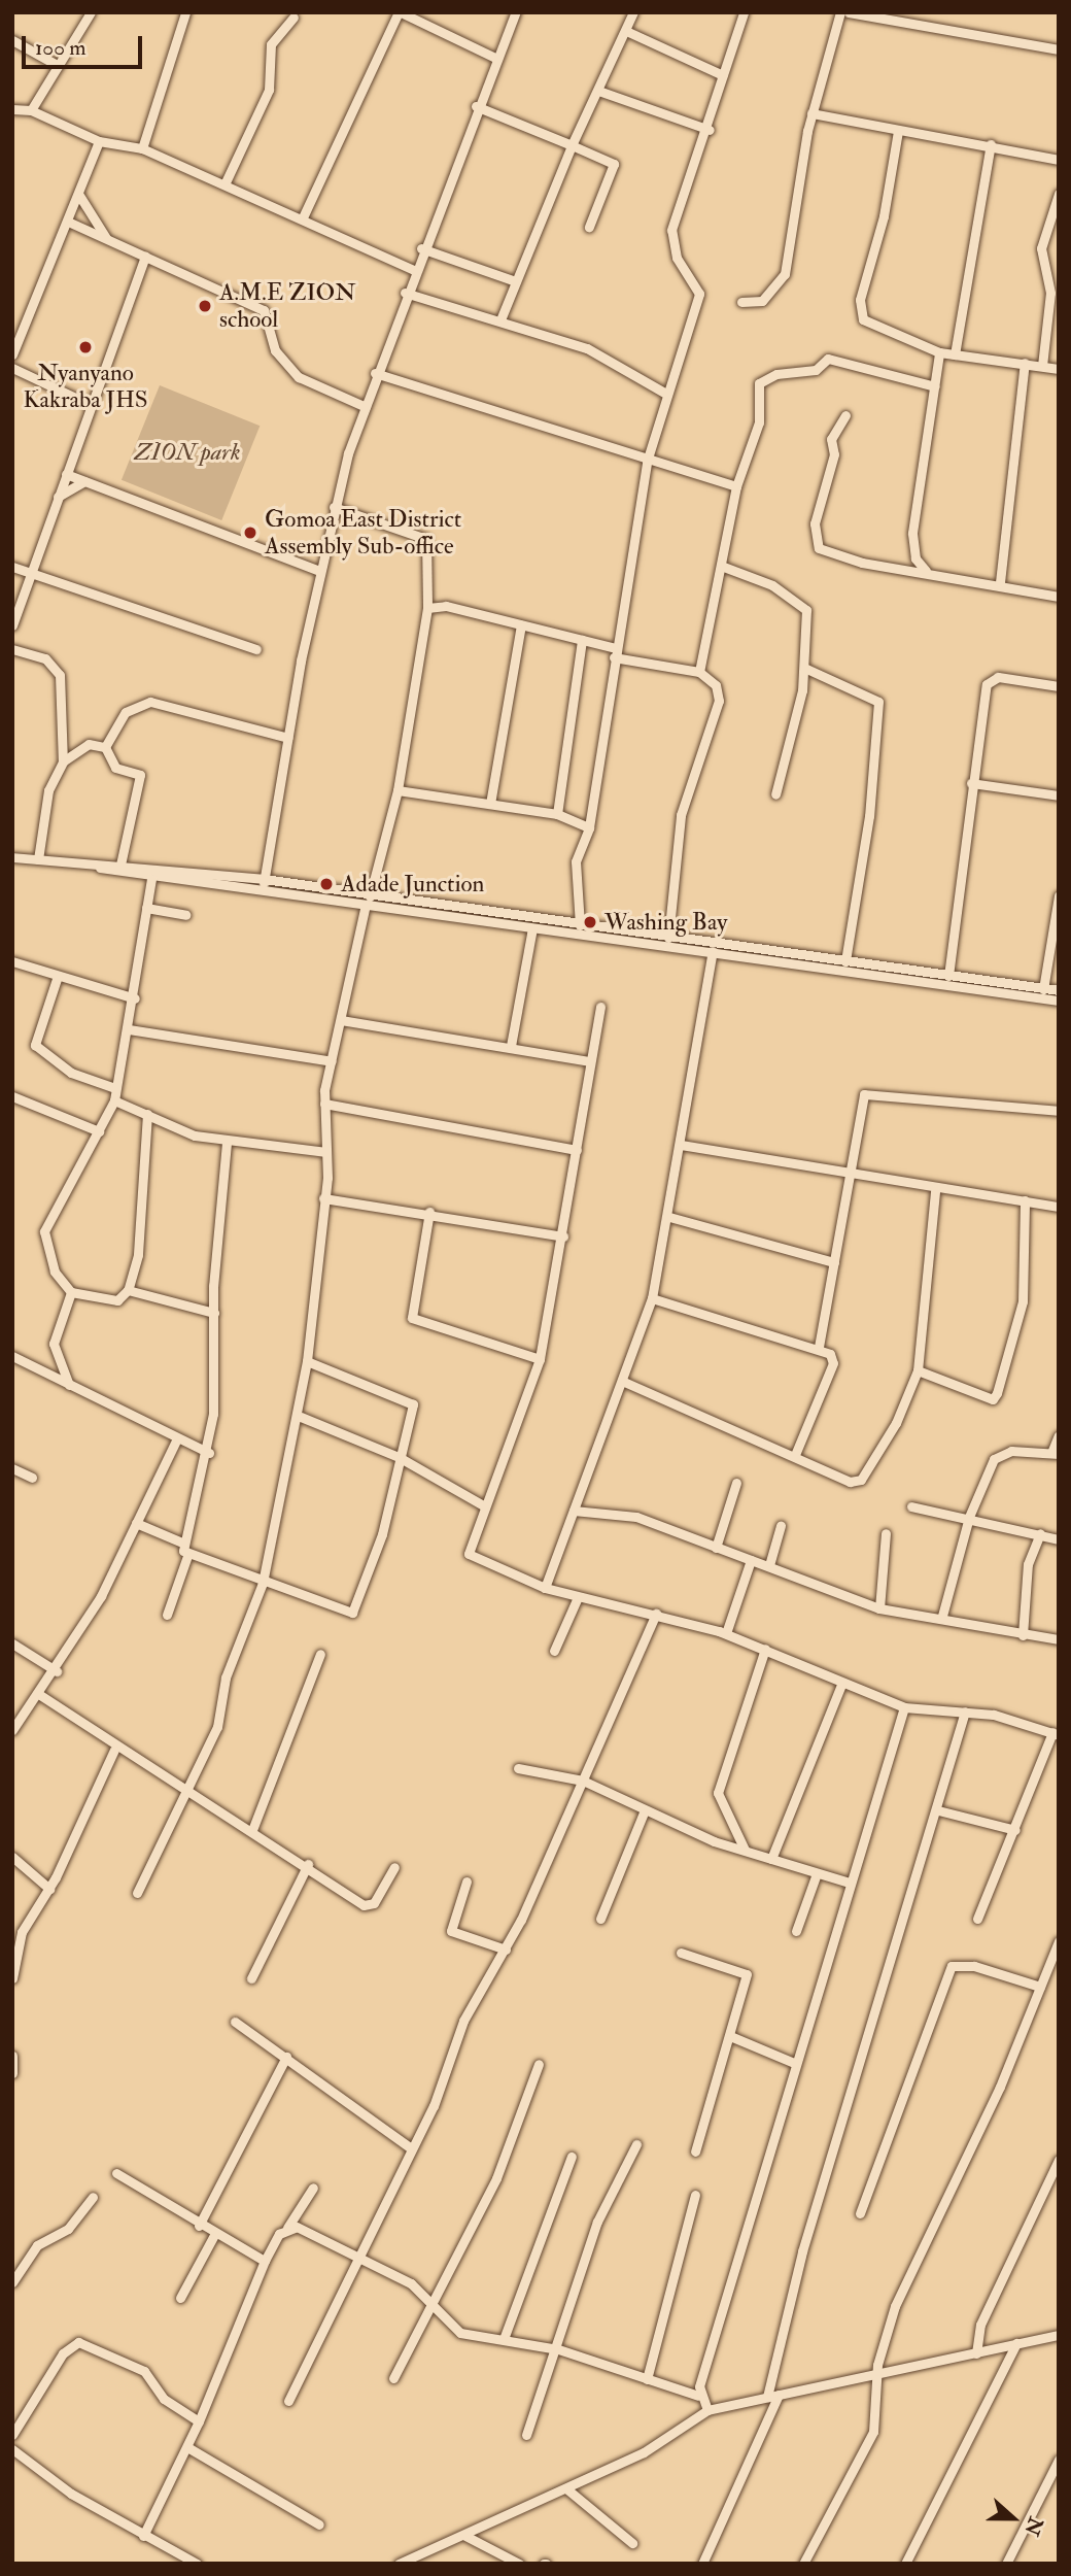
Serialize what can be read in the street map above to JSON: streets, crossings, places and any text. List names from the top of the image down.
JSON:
{
  "parks": ["ZION park"],
  "places": [
    "A.M.E ZION school",
    "Nyanyano Kakraba JHS",
    "Gomoa East District Assembly Sub-office",
    "Adade Junction",
    "Washing Bay"
  ],
  "scale_bar": "100 m",
  "north": "right"
}
